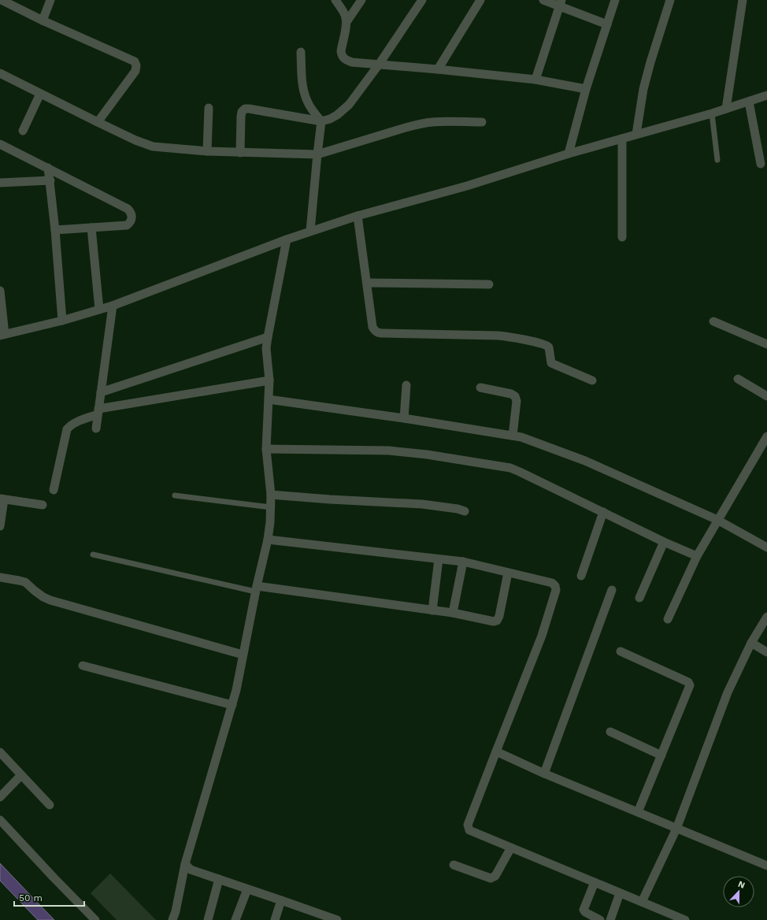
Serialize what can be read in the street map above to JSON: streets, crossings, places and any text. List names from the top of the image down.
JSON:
{
  "scale_bar": "50 m",
  "north": "top"
}
